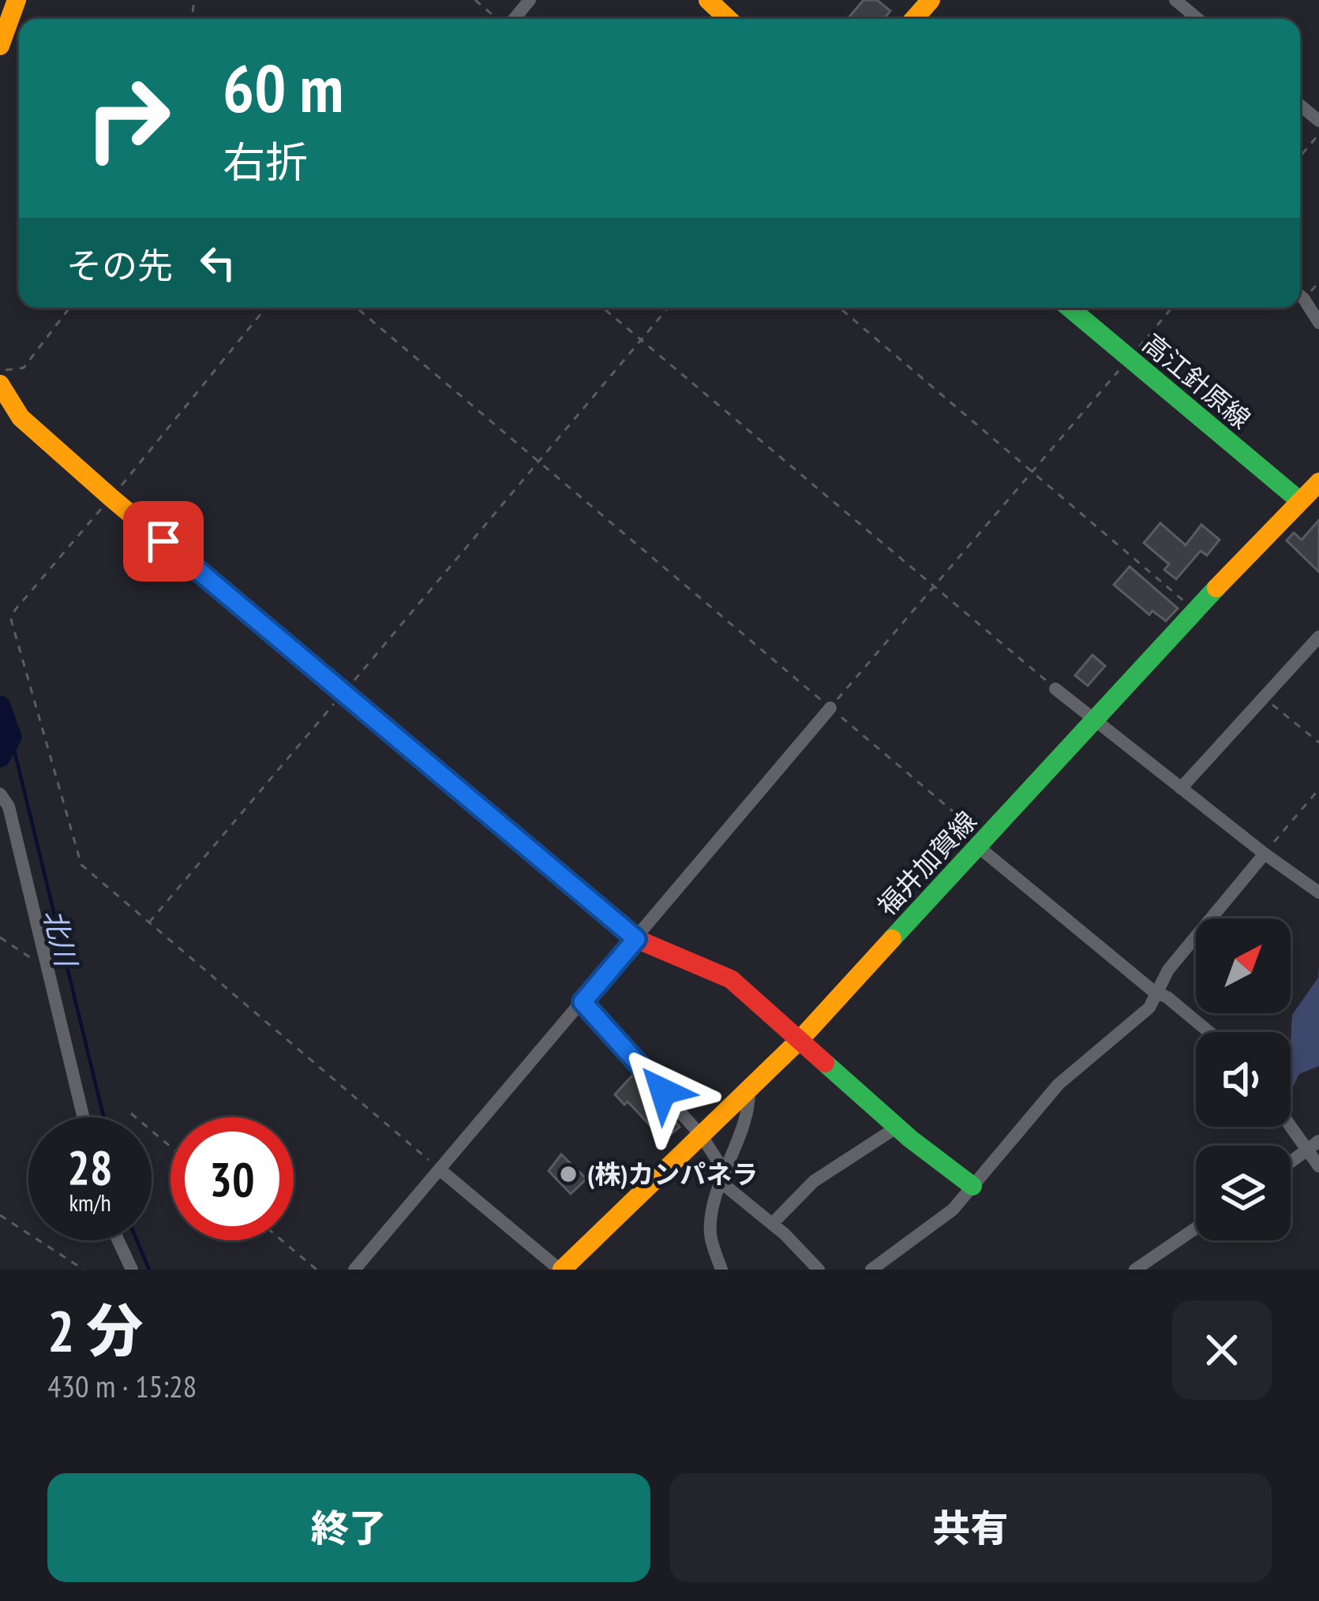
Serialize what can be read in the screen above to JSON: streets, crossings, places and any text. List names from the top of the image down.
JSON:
{
  "streets": {
    "main road": ["高江針原線", "福井加賀線"]
  },
  "crossings": [
    ["高江針原線", "福井加賀線"]
  ],
  "water": ["北川"],
  "places": ["(株)カンパネラ"],
  "north": "top right",
  "page": {
    "turn": ["60 m", "右折"],
    "then": "その先",
    "speed": "28 km/h",
    "limit": "30",
    "heading": ["2 分", "430 m · 15:28"],
    "buttons": ["終了", "共有"]
  }
}
